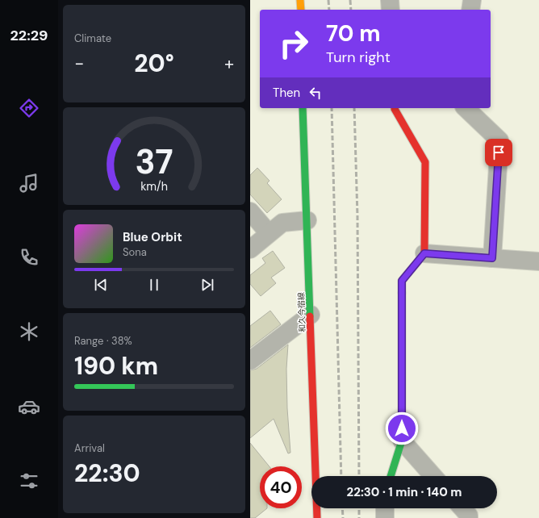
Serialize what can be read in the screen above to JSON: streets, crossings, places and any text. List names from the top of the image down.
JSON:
{
  "streets": {
    "main road": ["和久今宿線"]
  },
  "page": {
    "tabs": "22:29",
    "tile": [
      "Climate",
      ["Range · 38%", "190 km"],
      ["Arrival", "22:30"]
    ],
    "turn": ["70 m", "Turn right"],
    "heat": ["−", "20°", "+"],
    "then": "Then",
    "song": ["Blue Orbit", "Sona"],
    "limit": "40",
    "trip": "22:30 · 1 min · 140 m",
    "gauge": ["37", "km/h"]
  }
}
